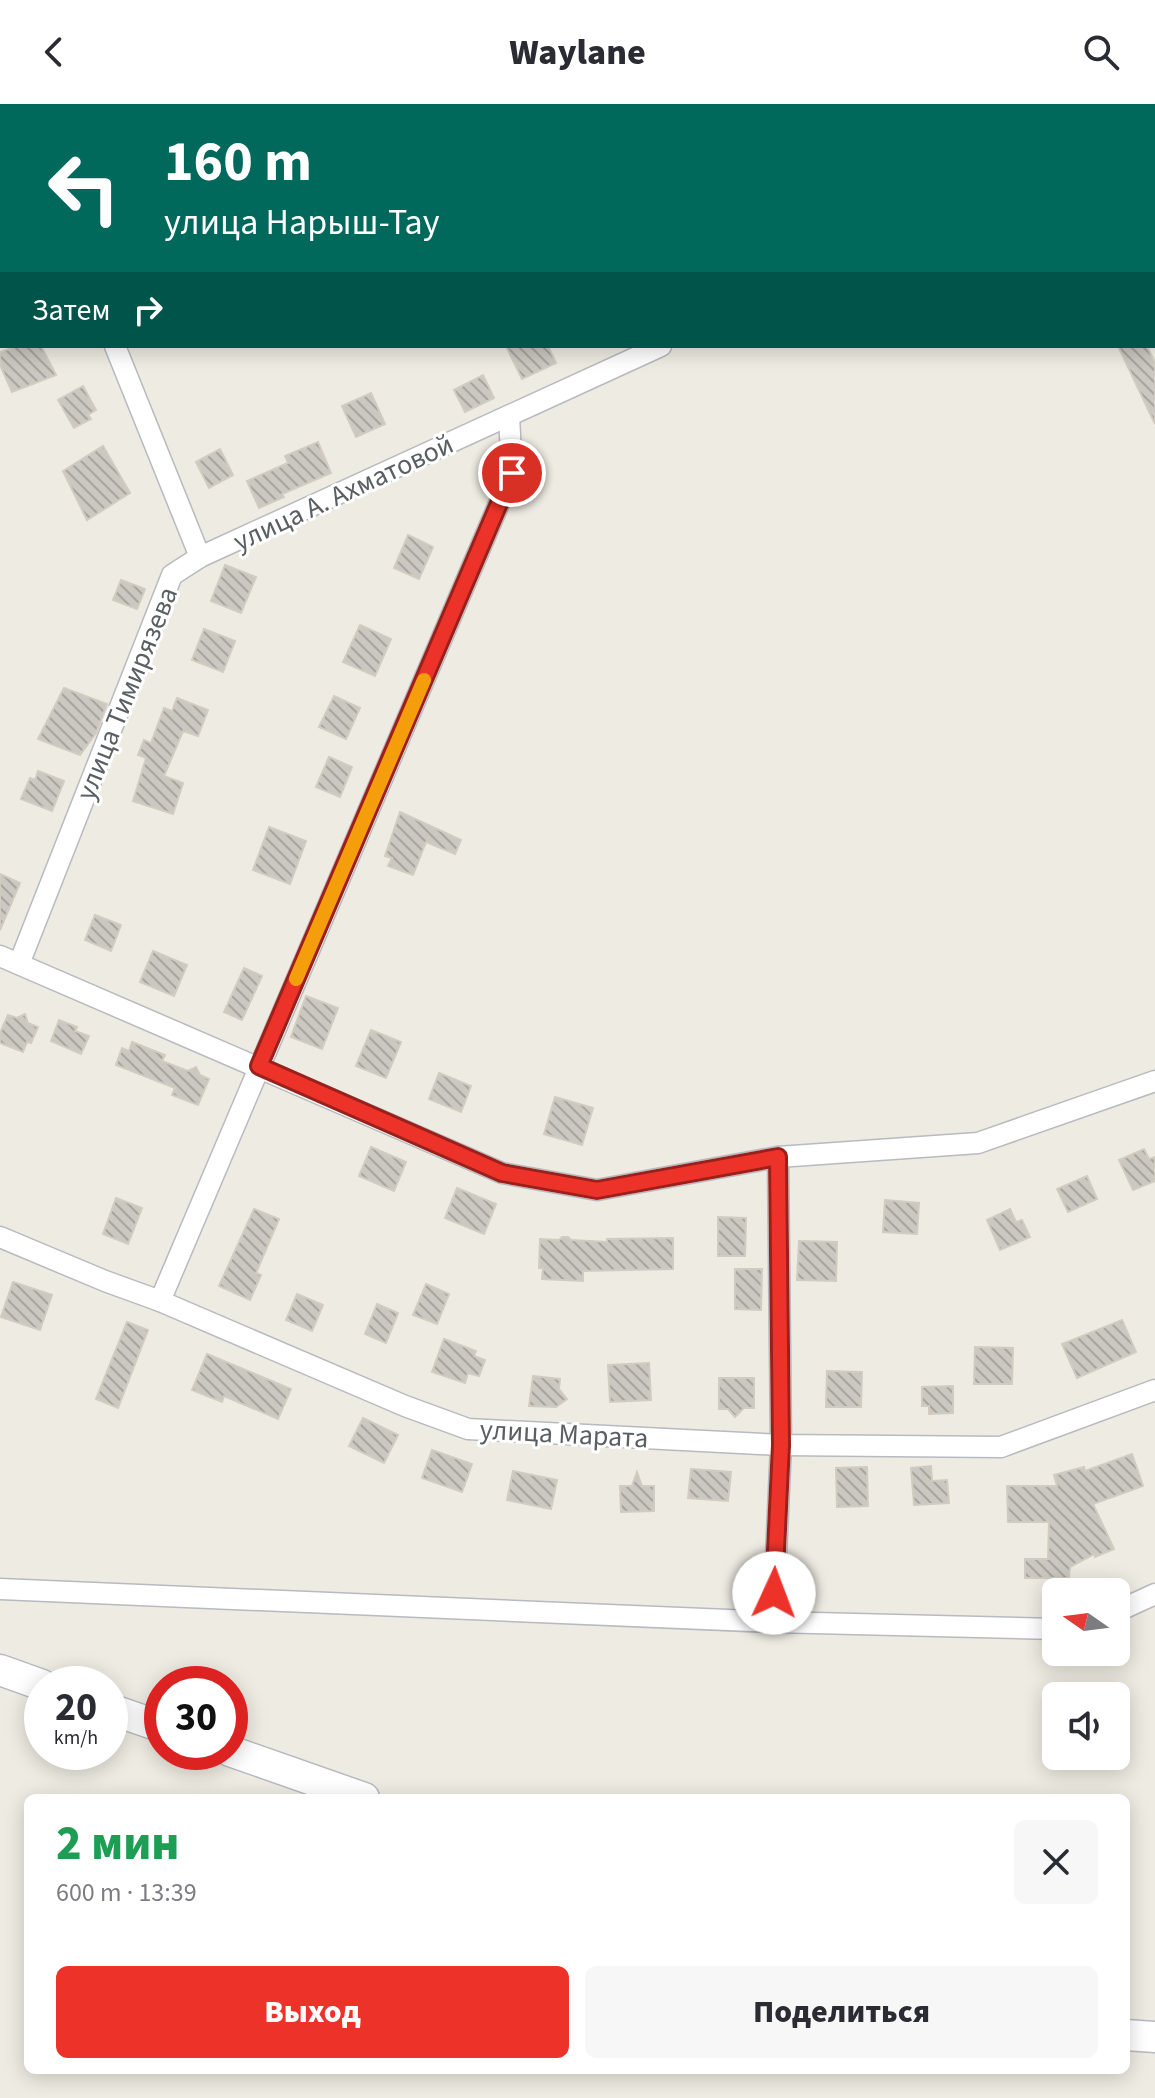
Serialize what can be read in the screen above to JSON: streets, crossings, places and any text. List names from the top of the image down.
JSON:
{
  "streets": {
    "street": ["улица А. Ахматовой", "улица Тимирязева", "улица Марата"]
  },
  "crossings": [
    ["улица А. Ахматовой", "улица Тимирязева"]
  ],
  "north": "left",
  "page": {
    "header": "Waylane",
    "turn": ["160 m", "улица Нарыш-Тау"],
    "then": "Затем",
    "speed": "20 km/h",
    "limit": "30",
    "heading": ["2 мин", "600 m · 13:39"],
    "buttons": ["Выход", "Поделиться"]
  }
}
